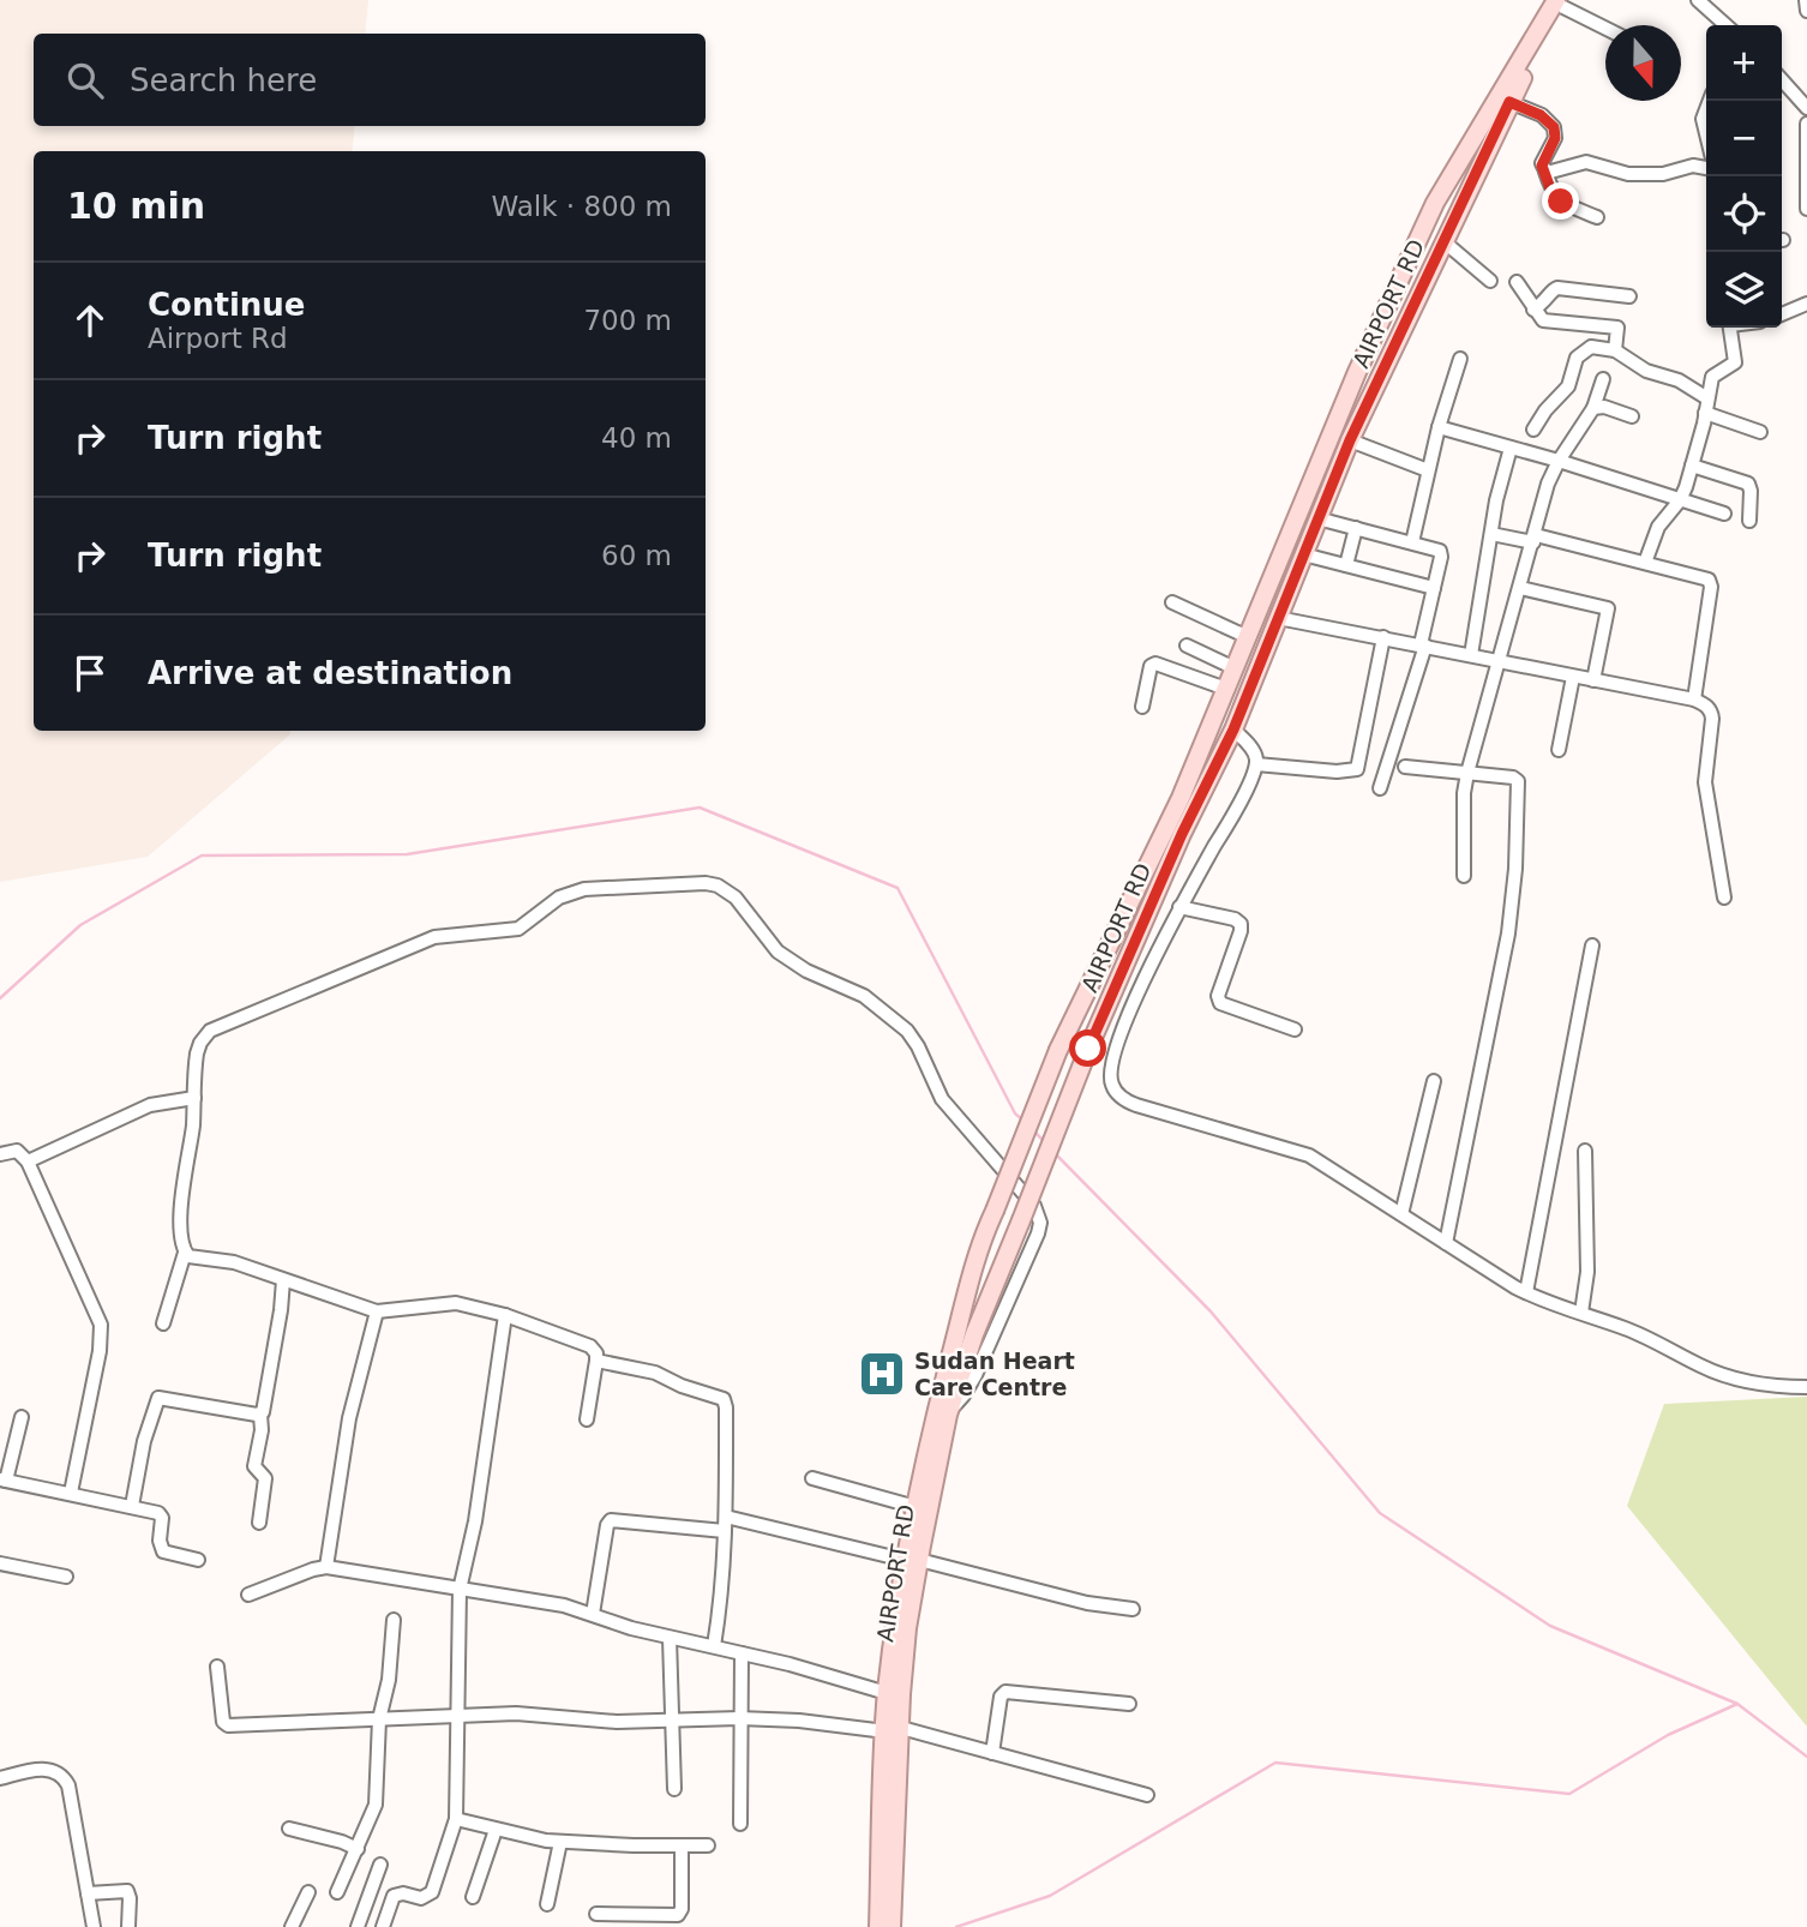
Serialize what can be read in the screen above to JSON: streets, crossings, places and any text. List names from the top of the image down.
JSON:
{
  "streets": {
    "main road": ["AIRPORT RD"]
  },
  "places": {
    "hospital": ["Sudan Heart Care Centre"]
  },
  "north": "bottom",
  "page": {
    "map_buttons": ["+", "−"],
    "search": "Search here",
    "heading": ["10 min", "Walk · 800 m"],
    "list": [
      ["Continue", "Airport Rd", "700 m"],
      ["Turn right", "40 m"],
      ["Turn right", "60 m"],
      "Arrive at destination"
    ]
  }
}
